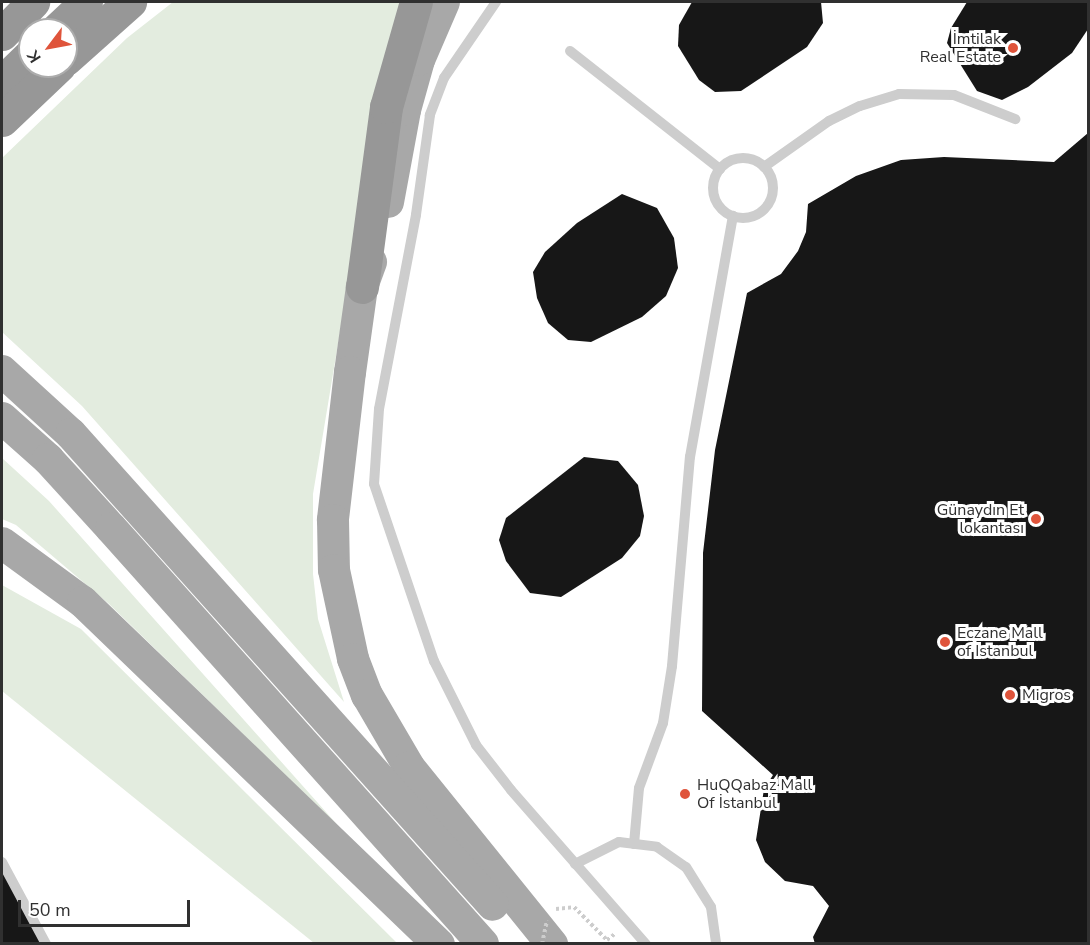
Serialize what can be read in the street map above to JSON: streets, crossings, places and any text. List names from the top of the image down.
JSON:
{
  "places": [
    "İmtilak Real Estate",
    "Günaydın Et lokantası",
    "Eczane Mall of Istanbul",
    "Migros",
    "HuQQabaz Mall Of İstanbul"
  ],
  "scale_bar": "50 m",
  "north": "bottom left"
}
